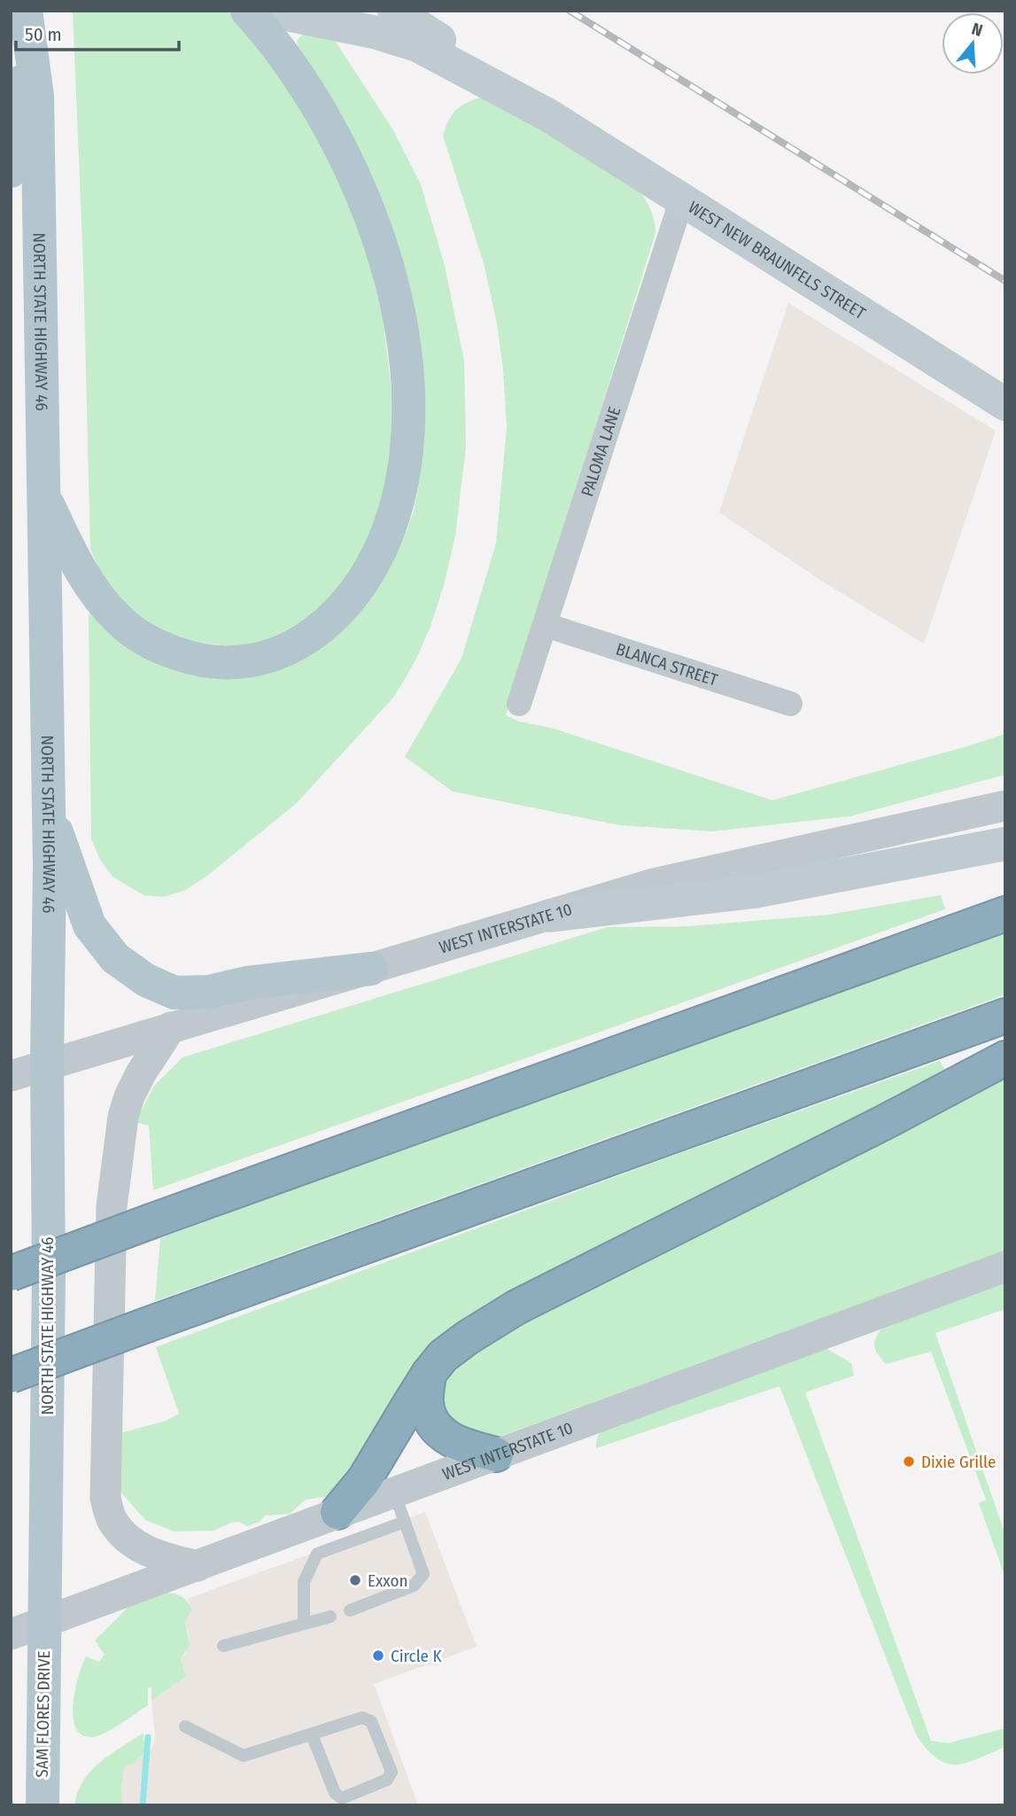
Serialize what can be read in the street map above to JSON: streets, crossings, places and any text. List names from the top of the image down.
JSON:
{
  "streets": {
    "main road": ["WEST NEW BRAUNFELS STREET", "NORTH STATE HIGHWAY 46", "SAM FLORES DRIVE"],
    "street": ["PALOMA LANE", "BLANCA STREET", "WEST INTERSTATE 10"]
  },
  "crossings": [
    ["WEST NEW BRAUNFELS STREET", "PALOMA LANE"],
    ["NORTH STATE HIGHWAY 46", "WEST INTERSTATE 10"],
    ["NORTH STATE HIGHWAY 46", "SAM FLORES DRIVE"],
    ["PALOMA LANE", "BLANCA STREET"],
    ["WEST INTERSTATE 10", "SAM FLORES DRIVE"]
  ],
  "places": ["Dixie Grille", "Exxon", "Circle K"],
  "scale_bar": "50 m",
  "north": "top"
}
